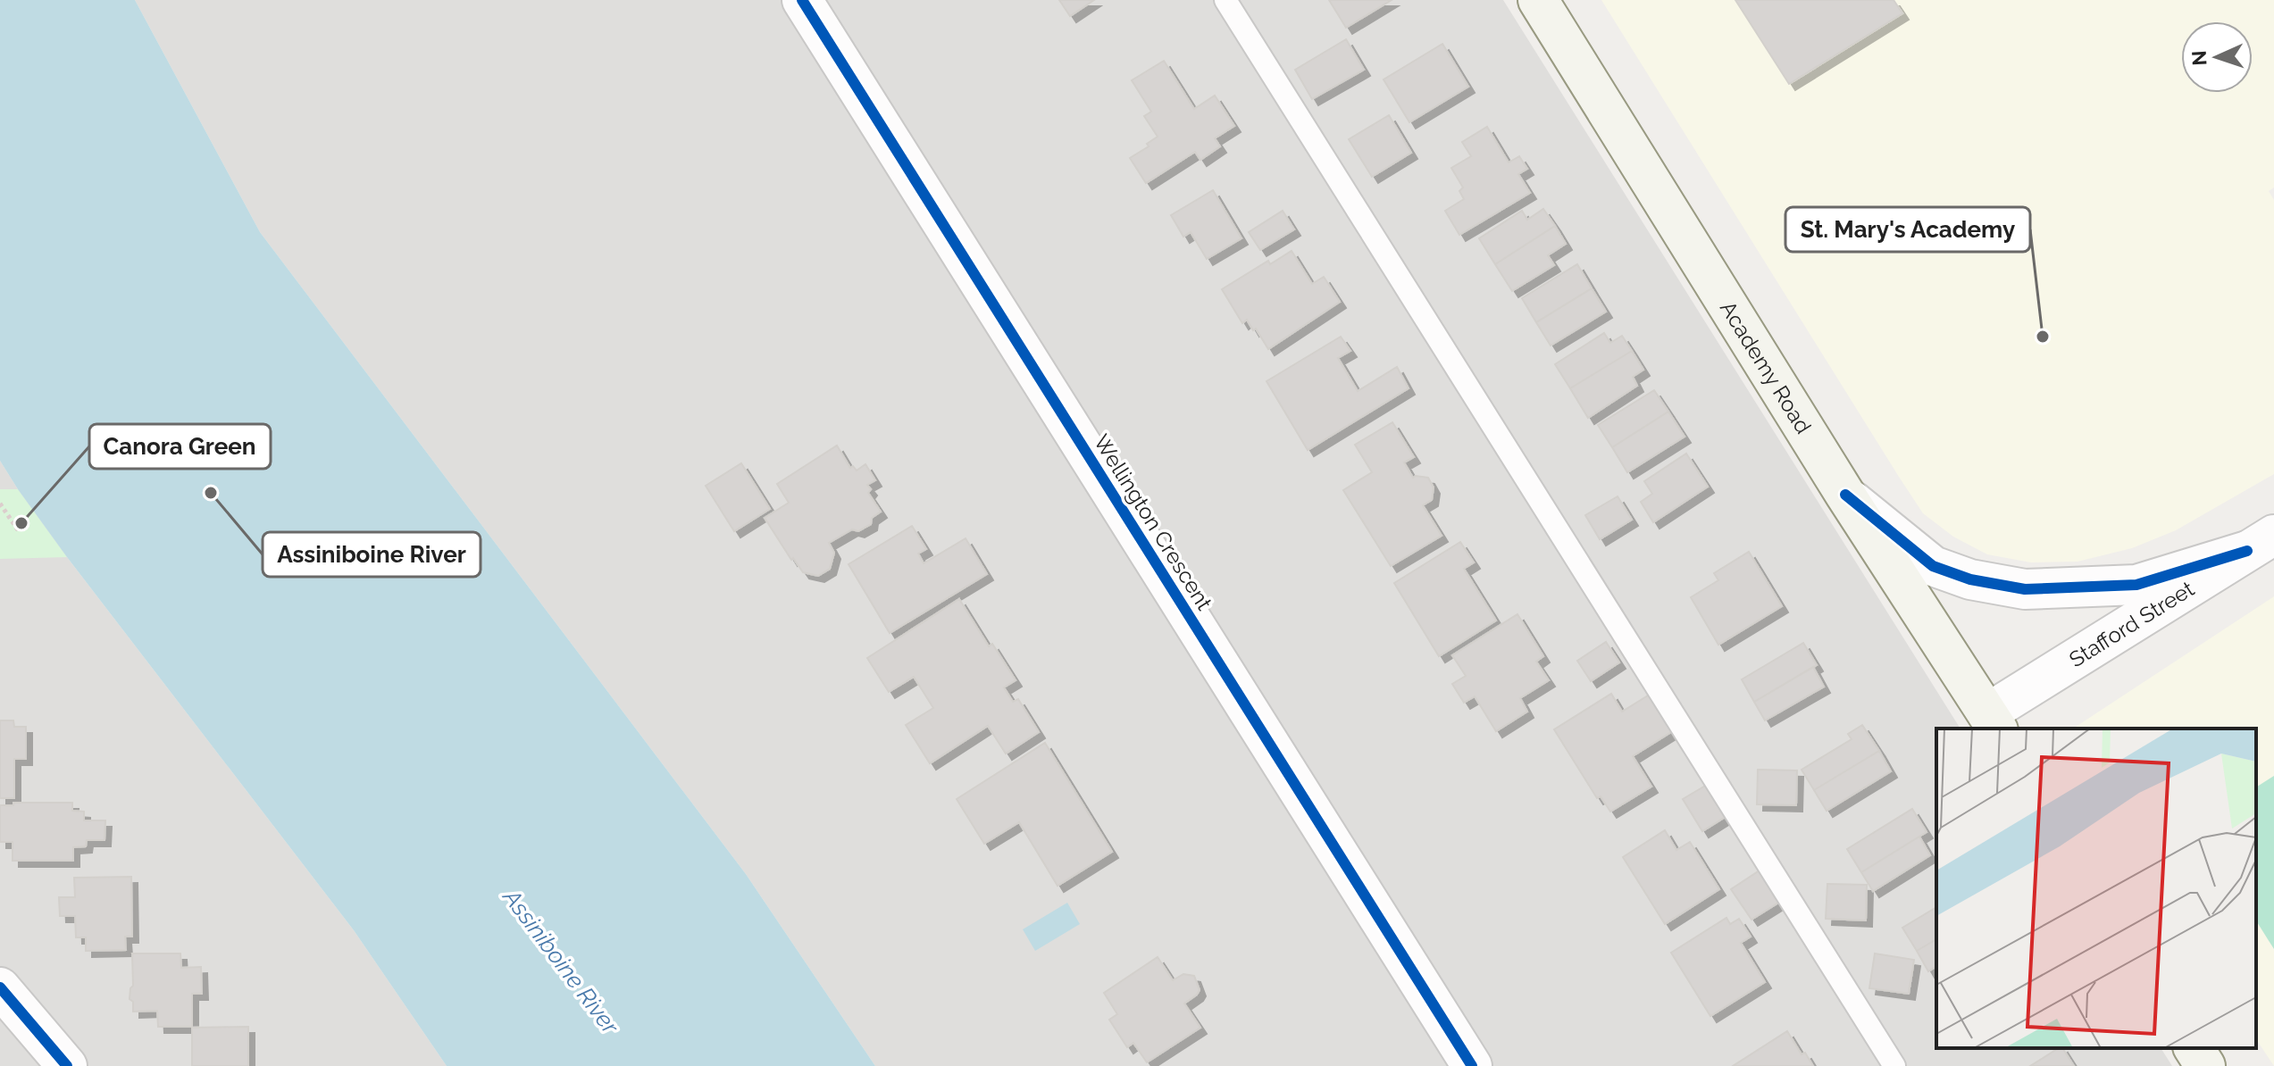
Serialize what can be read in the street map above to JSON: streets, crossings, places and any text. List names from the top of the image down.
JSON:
{
  "streets": {
    "main road": ["Academy Road"],
    "street": ["Wellington Crescent", "Stafford Street"]
  },
  "crossings": [
    ["Academy Road", "Stafford Street"]
  ],
  "water": ["Assiniboine River"],
  "places": ["St. Mary's Academy", "Assiniboine River", "Canora Green"],
  "north": "left"
}
